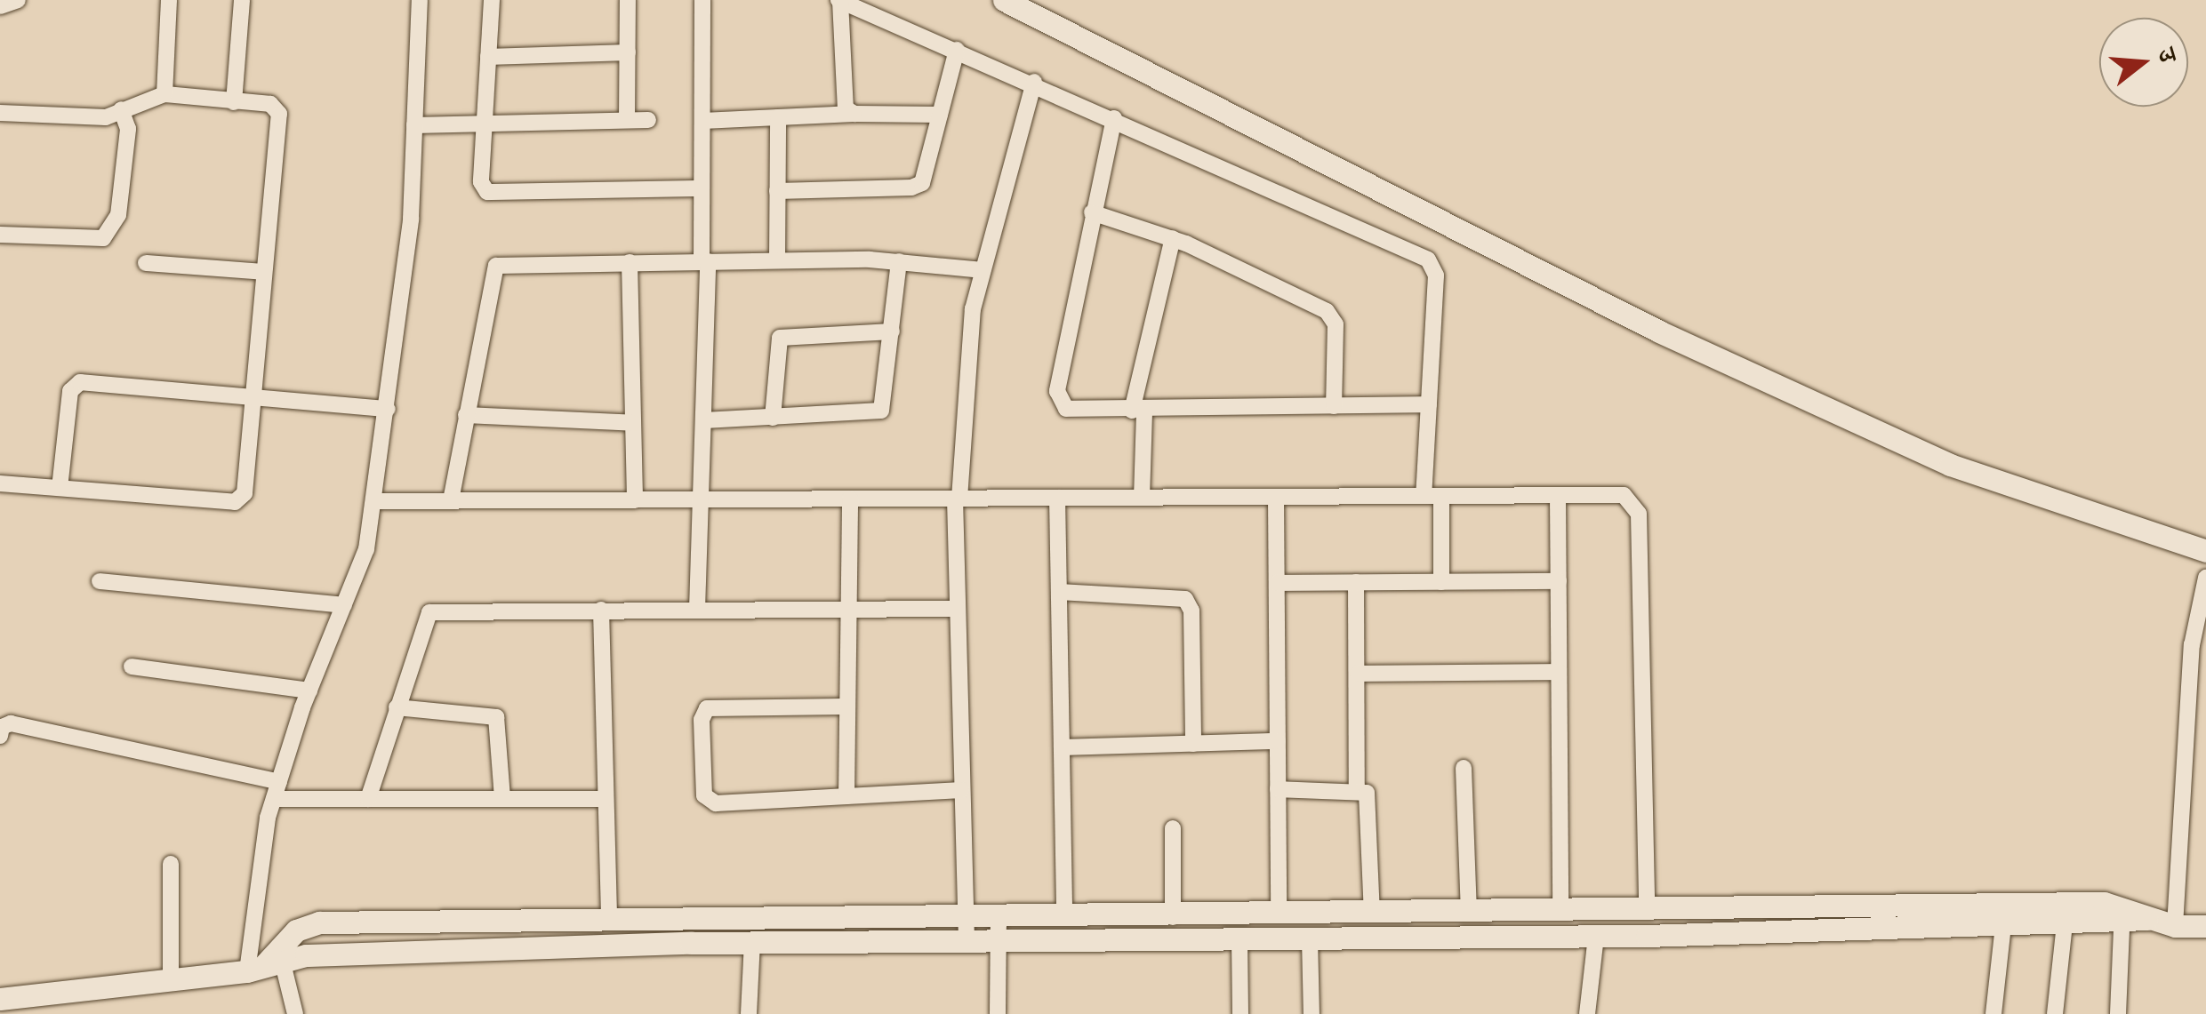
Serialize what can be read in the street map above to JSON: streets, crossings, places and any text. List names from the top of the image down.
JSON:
{
  "north": "right"
}
